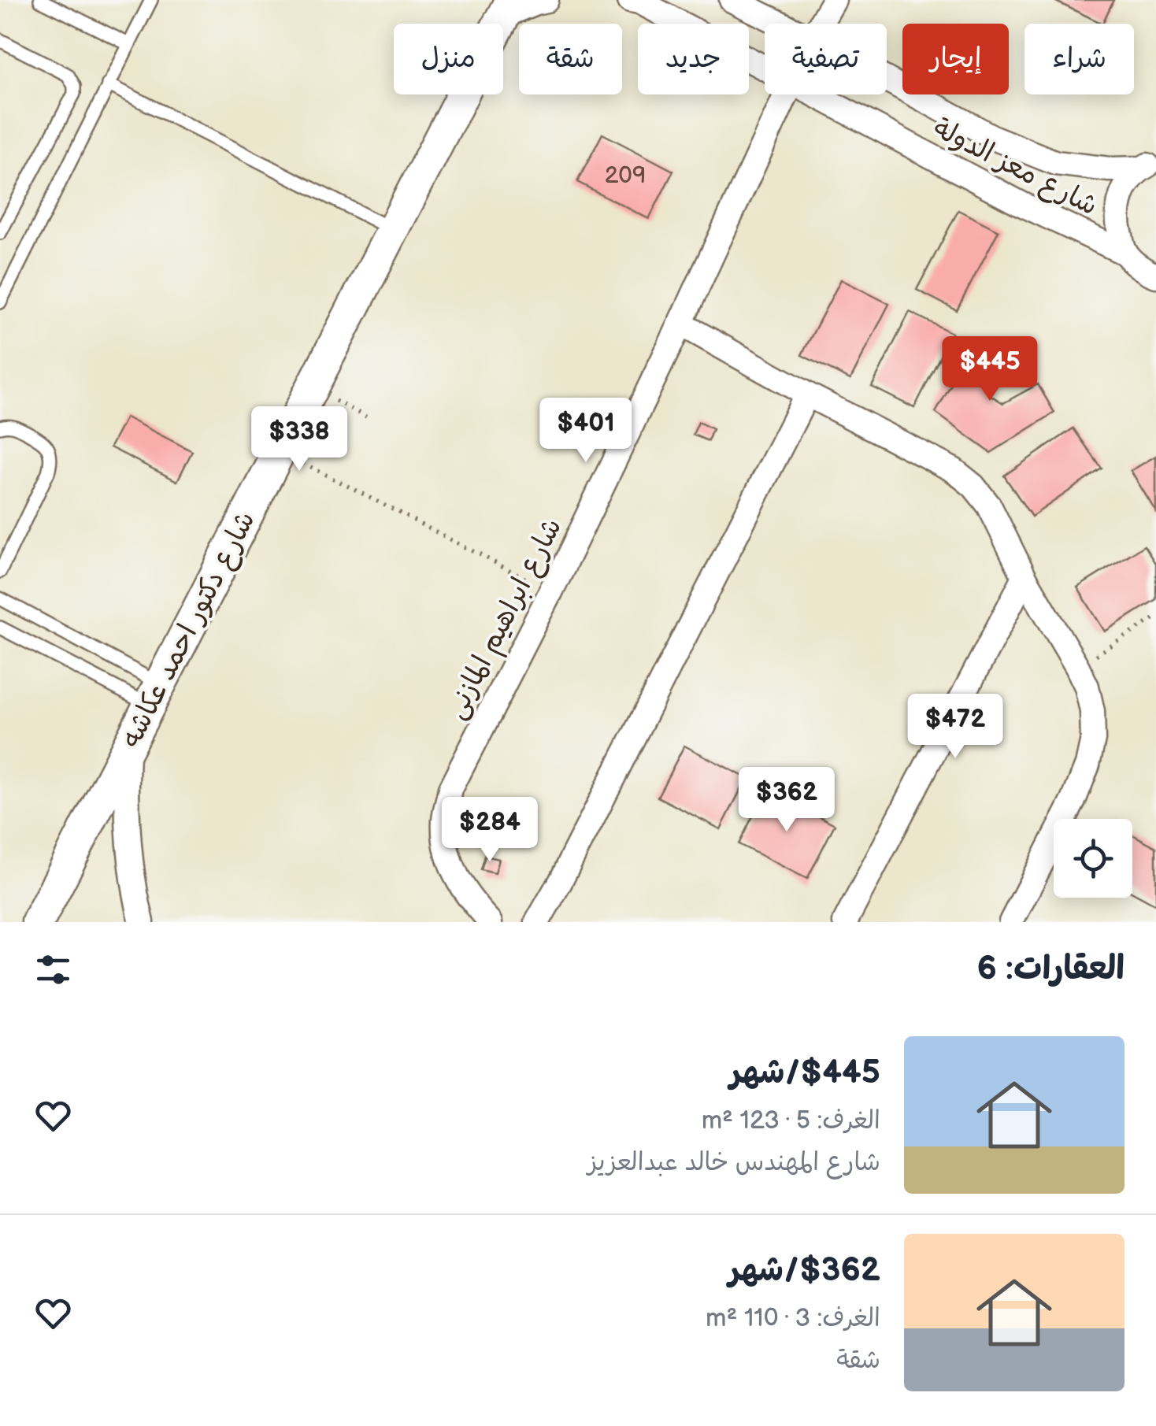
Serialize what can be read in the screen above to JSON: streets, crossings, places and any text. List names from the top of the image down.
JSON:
{
  "streets": {
    "street": ["شارع معز الدولة", "شارع ابراهيم المازنى", "شارع دكتور احمد عكاشه"]
  },
  "house_numbers": ["209"],
  "page": {
    "chip": [
      "شراء",
      "إيجار",
      "تصفية",
      "جديد",
      "شقة",
      "منزل"
    ],
    "price": [
      "$445",
      "$401",
      "$338",
      "$472",
      "$362",
      "$284"
    ],
    "heading": "العقارات: 6",
    "list": [
      {
        "name": "$445/شهر",
        "note": "الغرف: 5 · 123 m² · شارع المهندس خالد عبدالعزيز"
      },
      {
        "name": "$362/شهر",
        "note": "الغرف: 3 · 110 m² · شقة"
      }
    ]
  }
}
